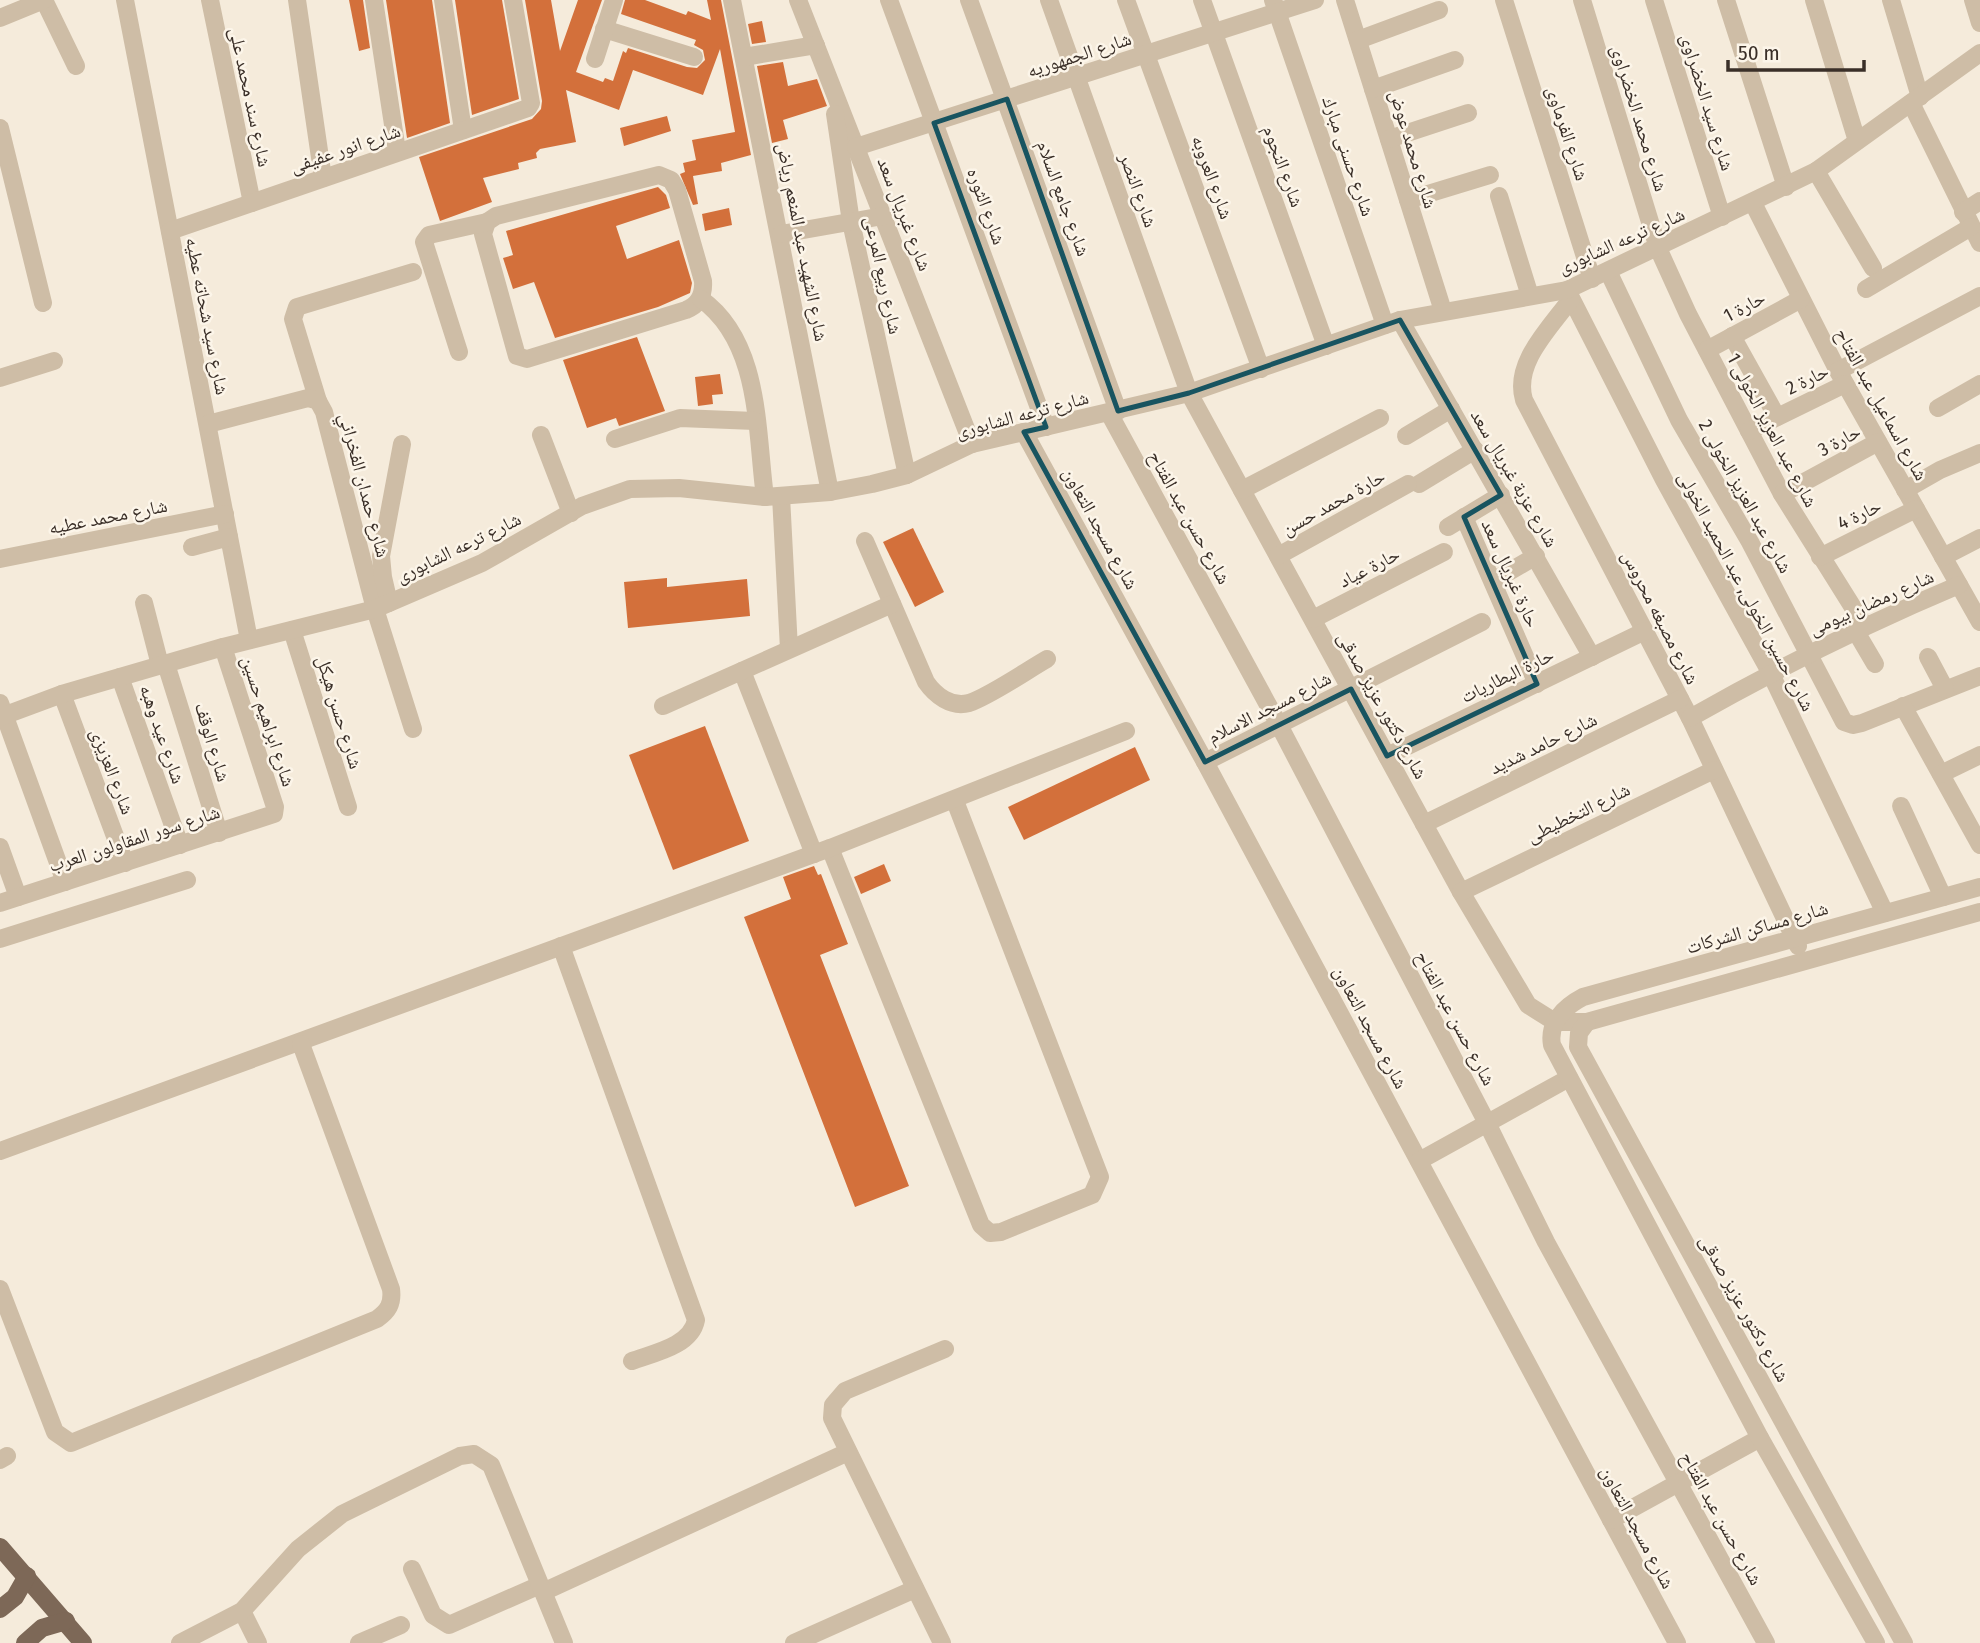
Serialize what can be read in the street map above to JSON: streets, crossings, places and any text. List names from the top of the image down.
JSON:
{
  "streets": {
    "street": [
      "شارع الجمهوريه",
      "شارع سند محمد على",
      "شارع سيد الخضراوى",
      "شارع محمد الخضراوى",
      "شارع الفرماوى",
      "شارع انور عفيفى",
      "شارع محمد عوض",
      "شارع حسنى مبارك",
      "شارع النجوم",
      "شارع العروبه",
      "شارع النصر",
      "شارع جامع السلام",
      "شارع الثوره",
      "شارع غبريال سعد",
      "شارع ترعه الشابورى",
      "شارع الشهيد عبد المنعم رياض",
      "شارع ربيع المرعى",
      "حارة 1",
      "شارع سيد شحاته عطيه",
      "حارة 2",
      "شارع اسماعيل عبد الفتاح",
      "شارع عبد العزيز الخولى 1",
      "حارة 3",
      "شارع عزبة غبريال سعد",
      "شارع حمدان الفخراني",
      "شارع عبد العزيز الخولى 2",
      "حارة محمد حسن",
      "حارة 4",
      "شارع محمد عطيه",
      "شارع حسن عبد الفتاح",
      "شارع مسجد التعاون",
      "حارة عياد",
      "حارة غبريال سعد",
      "شارع حسين الخولى, عبد الحميد الخولى",
      "شارع رمضان بيومى",
      "شارع مصبغه محروس",
      "حارة البطاريات",
      "شارع دكتور عزيز صدقى",
      "شارع مسجد الاسلام",
      "شارع حسن هيكل",
      "شارع ابراهيم حسين",
      "شارع عيد وهبه",
      "شارع الوقف",
      "شارع حامد شديد",
      "شارع العزيزى",
      "شارع التخطيطى",
      "شارع سور المقاولون العرب",
      "شارع مساكن الشركات"
    ]
  },
  "crossings": [
    ["شارع الجمهوريه", "شارع حسنى مبارك"],
    ["شارع الجمهوريه", "شارع النجوم"],
    ["شارع الجمهوريه", "شارع العروبه"],
    ["شارع الجمهوريه", "شارع النصر"],
    ["شارع الجمهوريه", "شارع جامع السلام"],
    ["شارع الجمهوريه", "شارع الثوره"],
    ["شارع الجمهوريه", "شارع غبريال سعد"],
    ["شارع سند محمد على", "شارع انور عفيفى"],
    ["شارع سيد الخضراوى", "شارع ترعه الشابورى"],
    ["شارع محمد الخضراوى", "شارع ترعه الشابورى"],
    ["شارع محمد الخضراوى", "شارع عبد العزيز الخولى 1"],
    ["شارع الفرماوى", "شارع ترعه الشابورى"],
    ["شارع الفرماوى", "شارع عبد العزيز الخولى 2"],
    ["شارع انور عفيفى", "شارع سيد شحاته عطيه"],
    ["شارع محمد عوض", "شارع ترعه الشابورى"],
    ["شارع حسنى مبارك", "شارع ترعه الشابورى"],
    ["شارع حسنى مبارك", "شارع عزبة غبريال سعد"],
    ["شارع النجوم", "شارع ترعه الشابورى"],
    ["شارع العروبه", "شارع ترعه الشابورى"],
    ["شارع النصر", "شارع ترعه الشابورى"],
    ["شارع النصر", "شارع دكتور عزيز صدقى"],
    ["شارع جامع السلام", "شارع ترعه الشابورى"],
    ["شارع جامع السلام", "شارع حسن عبد الفتاح"],
    ["شارع الثوره", "شارع ترعه الشابورى"],
    ["شارع غبريال سعد", "شارع ترعه الشابورى"],
    ["شارع غبريال سعد", "شارع ربيع المرعى"],
    ["شارع ترعه الشابورى", "شارع الشهيد عبد المنعم رياض"],
    ["شارع ترعه الشابورى", "شارع ربيع المرعى"],
    ["شارع ترعه الشابورى", "شارع سيد شحاته عطيه"],
    ["شارع ترعه الشابورى", "شارع اسماعيل عبد الفتاح"],
    ["شارع ترعه الشابورى", "شارع عبد العزيز الخولى 1"],
    ["شارع ترعه الشابورى", "شارع عزبة غبريال سعد"],
    ["شارع ترعه الشابورى", "شارع حمدان الفخراني"],
    ["شارع ترعه الشابورى", "شارع عبد العزيز الخولى 2"],
    ["شارع ترعه الشابورى", "شارع حسن عبد الفتاح"],
    ["شارع ترعه الشابورى", "شارع مسجد التعاون"],
    ["شارع ترعه الشابورى", "شارع حسين الخولى, عبد الحميد الخولى"],
    ["شارع ترعه الشابورى", "شارع مصبغه محروس"],
    ["شارع ترعه الشابورى", "شارع دكتور عزيز صدقى"],
    ["شارع ترعه الشابورى", "شارع حسن هيكل"],
    ["شارع ترعه الشابورى", "شارع ابراهيم حسين"],
    ["شارع ترعه الشابورى", "شارع عيد وهبه"],
    ["شارع ترعه الشابورى", "شارع الوقف"],
    ["شارع ترعه الشابورى", "شارع العزيزى"],
    ["حارة 1", "شارع اسماعيل عبد الفتاح"],
    ["حارة 1", "شارع عبد العزيز الخولى 1"],
    ["شارع سيد شحاته عطيه", "شارع حمدان الفخراني"],
    ["شارع سيد شحاته عطيه", "شارع محمد عطيه"],
    ["حارة 2", "شارع اسماعيل عبد الفتاح"],
    ["حارة 2", "شارع عبد العزيز الخولى 1"],
    ["شارع اسماعيل عبد الفتاح", "حارة 3"],
    ["شارع اسماعيل عبد الفتاح", "حارة 4"],
    ["شارع اسماعيل عبد الفتاح", "شارع رمضان بيومى"],
    ["شارع عبد العزيز الخولى 1", "حارة 3"],
    ["شارع عبد العزيز الخولى 1", "حارة 4"],
    ["شارع عبد العزيز الخولى 1", "شارع رمضان بيومى"],
    ["شارع عزبة غبريال سعد", "حارة محمد حسن"],
    ["شارع عزبة غبريال سعد", "حارة غبريال سعد"],
    ["شارع عزبة غبريال سعد", "حارة البطاريات"],
    ["شارع عبد العزيز الخولى 2", "شارع رمضان بيومى"],
    ["حارة محمد حسن", "شارع دكتور عزيز صدقى"],
    ["شارع حسن عبد الفتاح", "شارع مسجد الاسلام"],
    ["شارع مسجد التعاون", "شارع مسجد الاسلام"],
    ["حارة عياد", "شارع دكتور عزيز صدقى"],
    ["حارة غبريال سعد", "حارة البطاريات"],
    ["شارع حسين الخولى, عبد الحميد الخولى", "شارع رمضان بيومى"],
    ["شارع حسين الخولى, عبد الحميد الخولى", "شارع مصبغه محروس"],
    ["شارع حسين الخولى, عبد الحميد الخولى", "شارع مساكن الشركات"],
    ["شارع رمضان بيومى", "شارع مصبغه محروس"],
    ["شارع مصبغه محروس", "حارة البطاريات"],
    ["شارع مصبغه محروس", "شارع حامد شديد"],
    ["شارع مصبغه محروس", "شارع التخطيطى"],
    ["شارع مصبغه محروس", "شارع مساكن الشركات"],
    ["حارة البطاريات", "شارع دكتور عزيز صدقى"],
    ["شارع دكتور عزيز صدقى", "شارع مسجد الاسلام"],
    ["شارع دكتور عزيز صدقى", "شارع حامد شديد"],
    ["شارع دكتور عزيز صدقى", "شارع التخطيطى"],
    ["شارع دكتور عزيز صدقى", "شارع مساكن الشركات"],
    ["شارع ابراهيم حسين", "شارع سور المقاولون العرب"],
    ["شارع عيد وهبه", "شارع سور المقاولون العرب"],
    ["شارع الوقف", "شارع سور المقاولون العرب"],
    ["شارع العزيزى", "شارع سور المقاولون العرب"]
  ],
  "scale_bar": "50 m"
}
